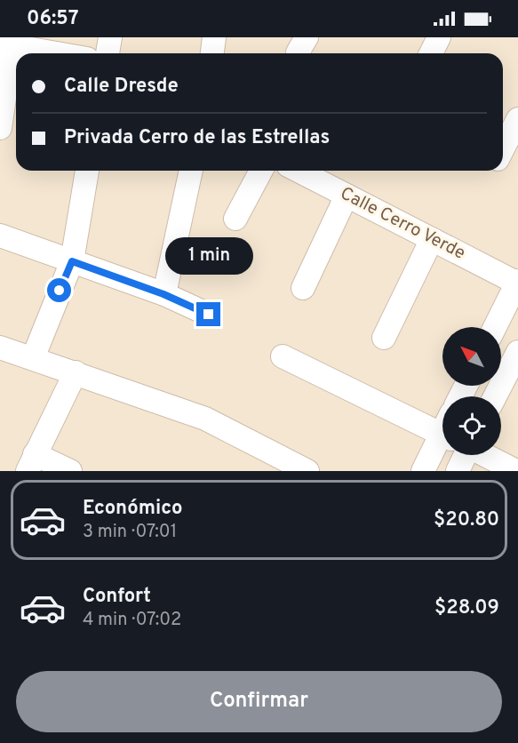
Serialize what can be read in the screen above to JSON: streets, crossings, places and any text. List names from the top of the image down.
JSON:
{
  "streets": {
    "street": ["Calle Cerro Verde"]
  },
  "north": "top left",
  "page": {
    "status": "06:57",
    "banner": ["Calle Dresde", "Privada Cerro de las Estrellas"],
    "bubble": "1 min",
    "list": [
      {
        "name": "Económico",
        "note": "3 min · 07:01",
        "value": "$20.80"
      },
      {
        "name": "Confort",
        "note": "4 min · 07:02",
        "value": "$28.09"
      }
    ],
    "buttons": "Confirmar"
  }
}
